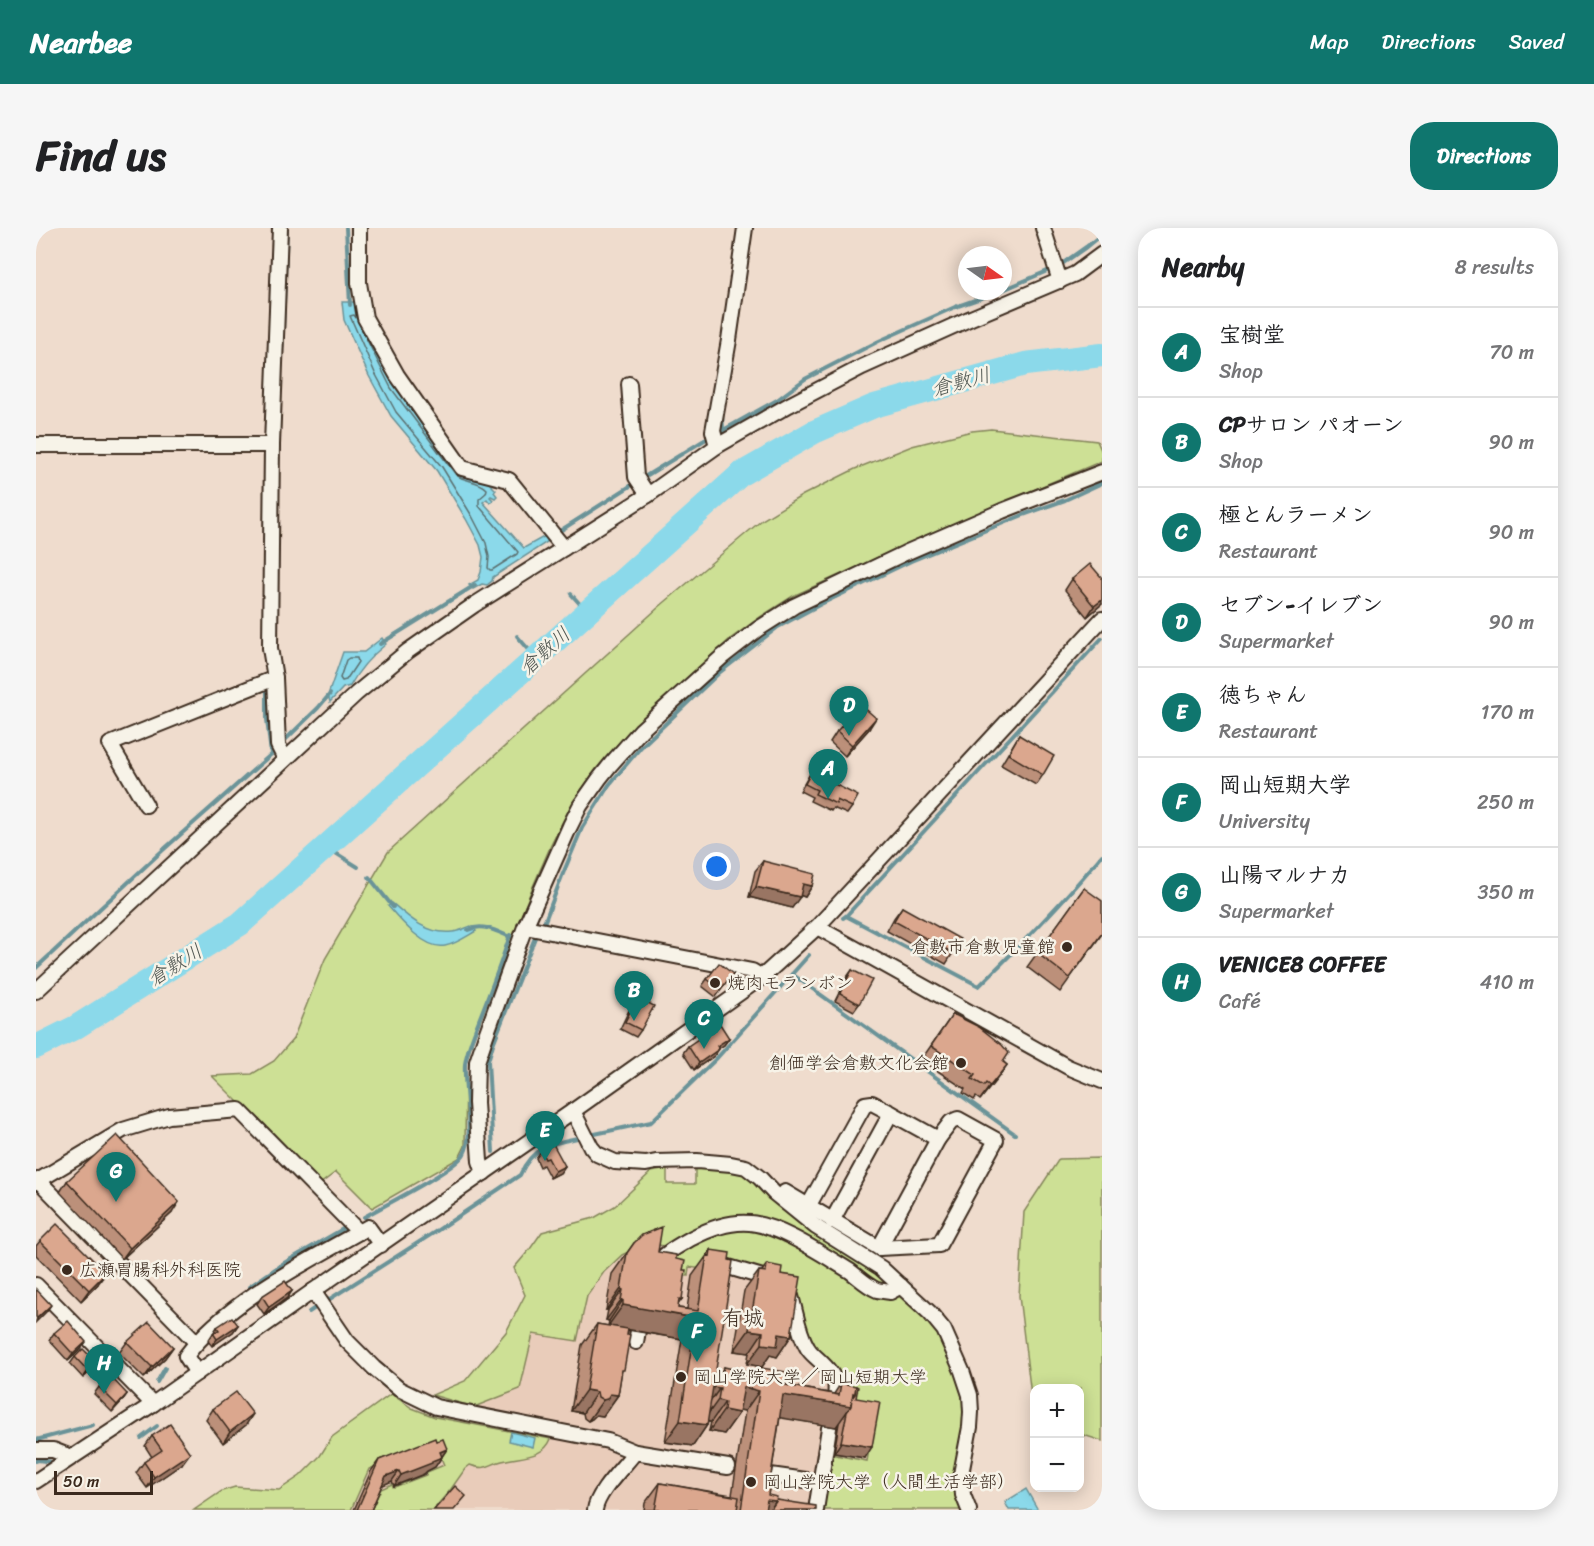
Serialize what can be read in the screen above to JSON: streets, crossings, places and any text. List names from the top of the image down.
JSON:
{
  "districts": ["有城"],
  "water": ["倉敷川"],
  "places": [
    "倉敷市倉敷児童館",
    "焼肉モランボン",
    "創価学会倉敷文化会館",
    "広瀬胃腸科外科医院",
    "岡山学院大学／岡山短期大学",
    "岡山学院大学（人間生活学部）"
  ],
  "scale_bar": "50 m",
  "north": "right",
  "page": {
    "header": "Nearbee",
    "nav": ["Map", "Directions", "Saved"],
    "title": "Find us",
    "buttons": "Directions",
    "heading": ["Nearby", "8 results"],
    "list": [
      {
        "mark": "A",
        "name": "宝樹堂",
        "note": "Shop",
        "value": "70 m"
      },
      {
        "mark": "B",
        "name": "CPサロン パオーン",
        "note": "Shop",
        "value": "90 m"
      },
      {
        "mark": "C",
        "name": "極とんラーメン",
        "note": "Restaurant",
        "value": "90 m"
      },
      {
        "mark": "D",
        "name": "セブン-イレブン",
        "note": "Supermarket",
        "value": "90 m"
      },
      {
        "mark": "E",
        "name": "徳ちゃん",
        "note": "Restaurant",
        "value": "170 m"
      },
      {
        "mark": "F",
        "name": "岡山短期大学",
        "note": "University",
        "value": "250 m"
      },
      {
        "mark": "G",
        "name": "山陽マルナカ",
        "note": "Supermarket",
        "value": "350 m"
      },
      {
        "mark": "H",
        "name": "VENICE8 COFFEE",
        "note": "Café",
        "value": "410 m"
      }
    ],
    "pins": [
      "D",
      "A",
      "B",
      "C",
      "E",
      "G",
      "F",
      "H"
    ],
    "map_buttons": ["+", "−"],
    "scale": "50 m"
  }
}
